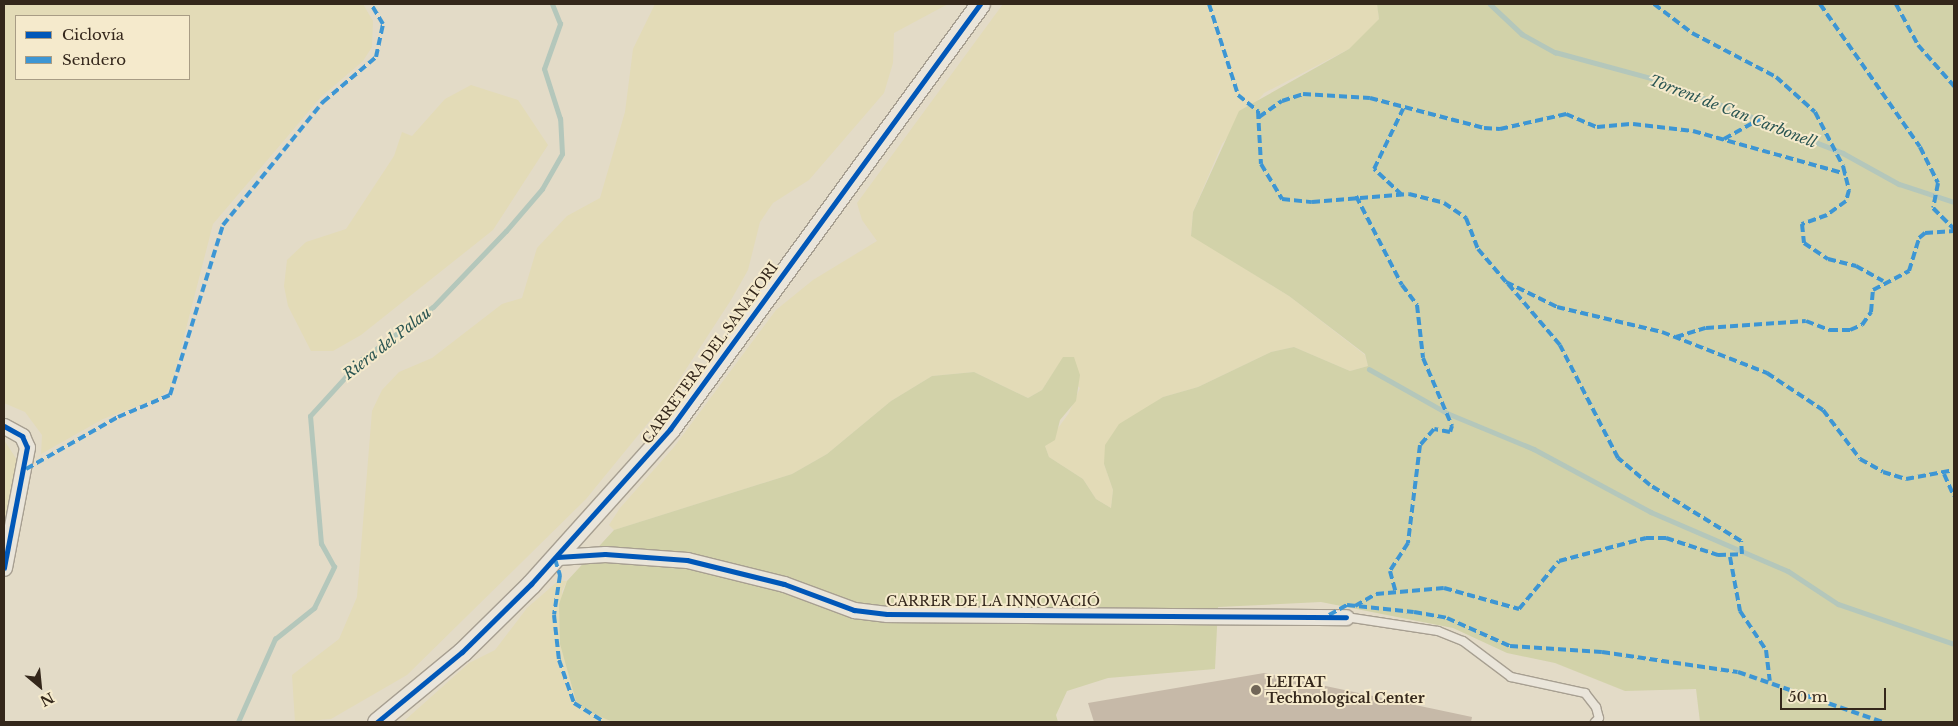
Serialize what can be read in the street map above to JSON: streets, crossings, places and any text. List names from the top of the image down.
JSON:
{
  "streets": {
    "street": ["CARRETERA DEL SANATORI", "CARRER DE LA INNOVACIÓ"]
  },
  "crossings": [
    ["CARRETERA DEL SANATORI", "CARRER DE LA INNOVACIÓ"]
  ],
  "water": ["Torrent de Can Carbonell", "Riera del Palau"],
  "places": ["LEITAT Technological Center"],
  "legend": ["Ciclovía", "Sendero"],
  "scale_bar": "50 m",
  "north": "bottom right"
}
